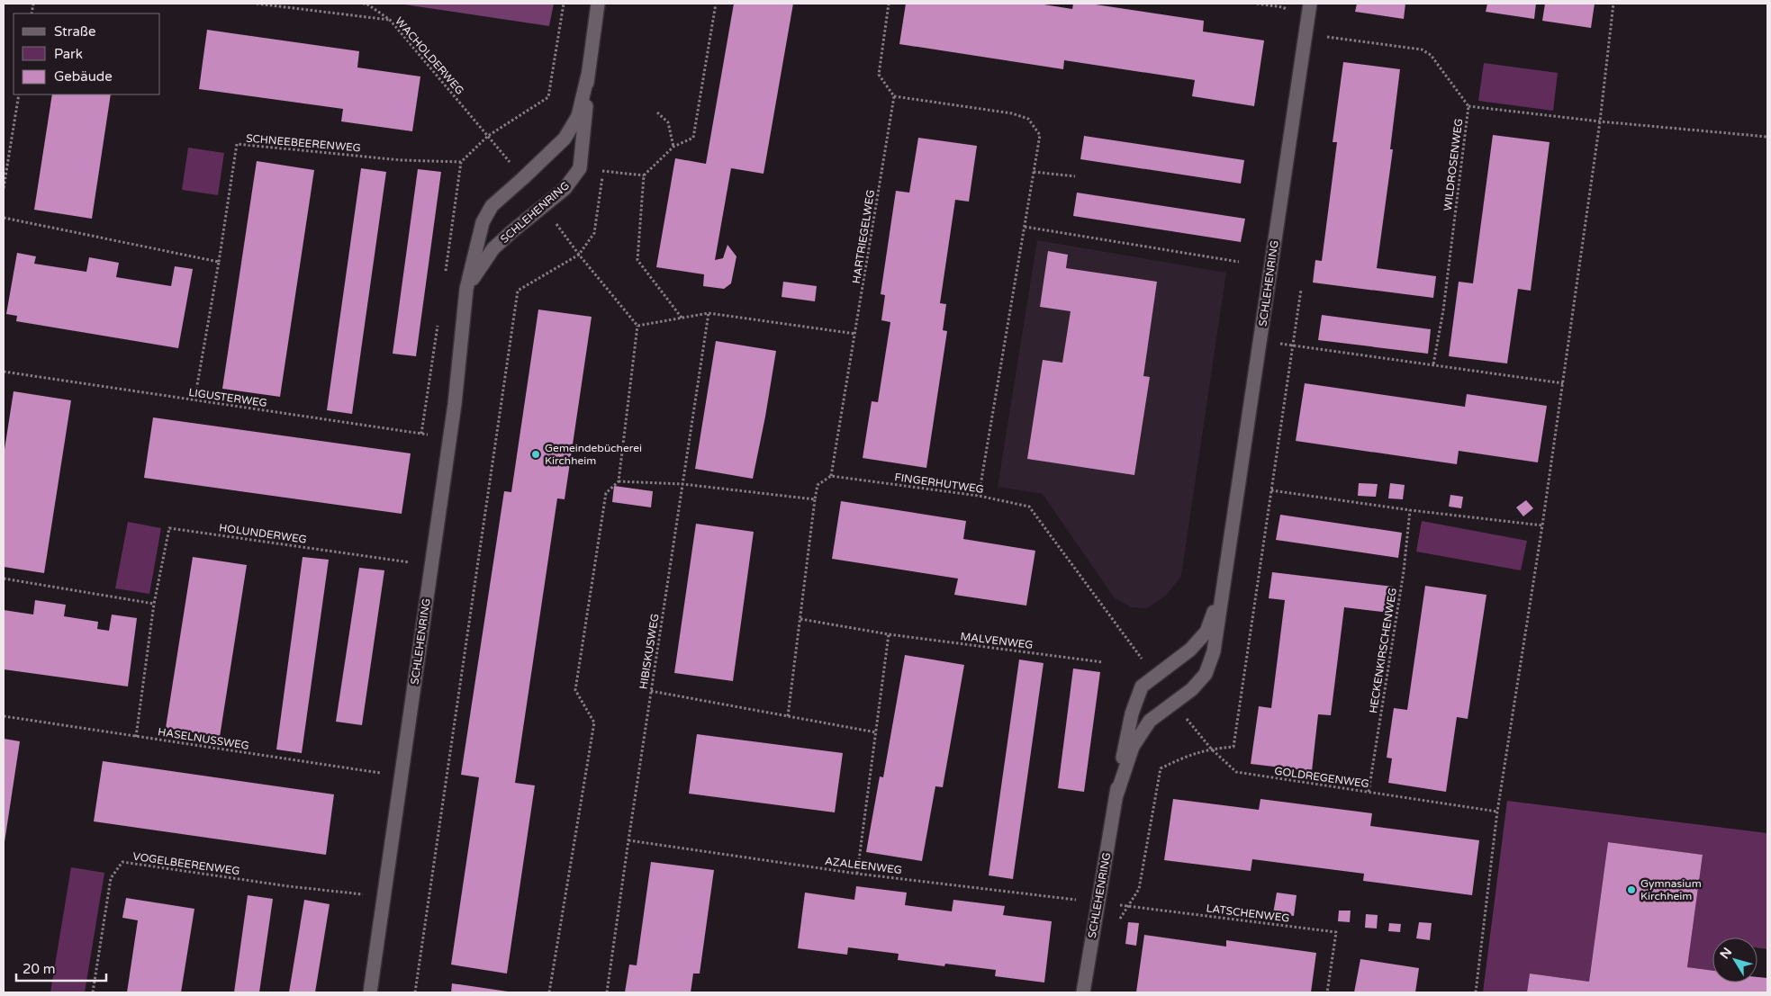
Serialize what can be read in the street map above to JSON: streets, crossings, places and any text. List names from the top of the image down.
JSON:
{
  "streets": {
    "street": ["SCHLEHENRING"],
    "path": [
      "WACHOLDERWEG",
      "SCHNEEBEERENWEG",
      "WILDROSENWEG",
      "HARTRIEGELWEG",
      "LIGUSTERWEG",
      "FINGERHUTWEG",
      "HOLUNDERWEG",
      "MALVENWEG",
      "HECKENKIRSCHENWEG",
      "HIBISKUSWEG",
      "HASELNUSSWEG",
      "GOLDREGENWEG",
      "VOGELBEERENWEG",
      "AZALEENWEG",
      "LATSCHENWEG"
    ]
  },
  "crossings": [
    ["WACHOLDERWEG", "SCHLEHENRING"],
    ["SCHNEEBEERENWEG", "LIGUSTERWEG"],
    ["WILDROSENWEG", "SCHLEHENRING"],
    ["SCHLEHENRING", "LIGUSTERWEG"],
    ["SCHLEHENRING", "FINGERHUTWEG"],
    ["SCHLEHENRING", "HOLUNDERWEG"],
    ["SCHLEHENRING", "HASELNUSSWEG"],
    ["SCHLEHENRING", "GOLDREGENWEG"],
    ["SCHLEHENRING", "VOGELBEERENWEG"],
    ["SCHLEHENRING", "AZALEENWEG"],
    ["SCHLEHENRING", "LATSCHENWEG"],
    ["HARTRIEGELWEG", "FINGERHUTWEG"],
    ["HOLUNDERWEG", "HASELNUSSWEG"],
    ["HECKENKIRSCHENWEG", "GOLDREGENWEG"],
    ["HIBISKUSWEG", "AZALEENWEG"],
    ["AZALEENWEG", "LATSCHENWEG"]
  ],
  "places": ["Gemeindebücherei Kirchheim", "Gymnasium Kirchheim"],
  "legend": ["Straße", "Park", "Gebäude"],
  "scale_bar": "20 m",
  "north": "top left"
}
